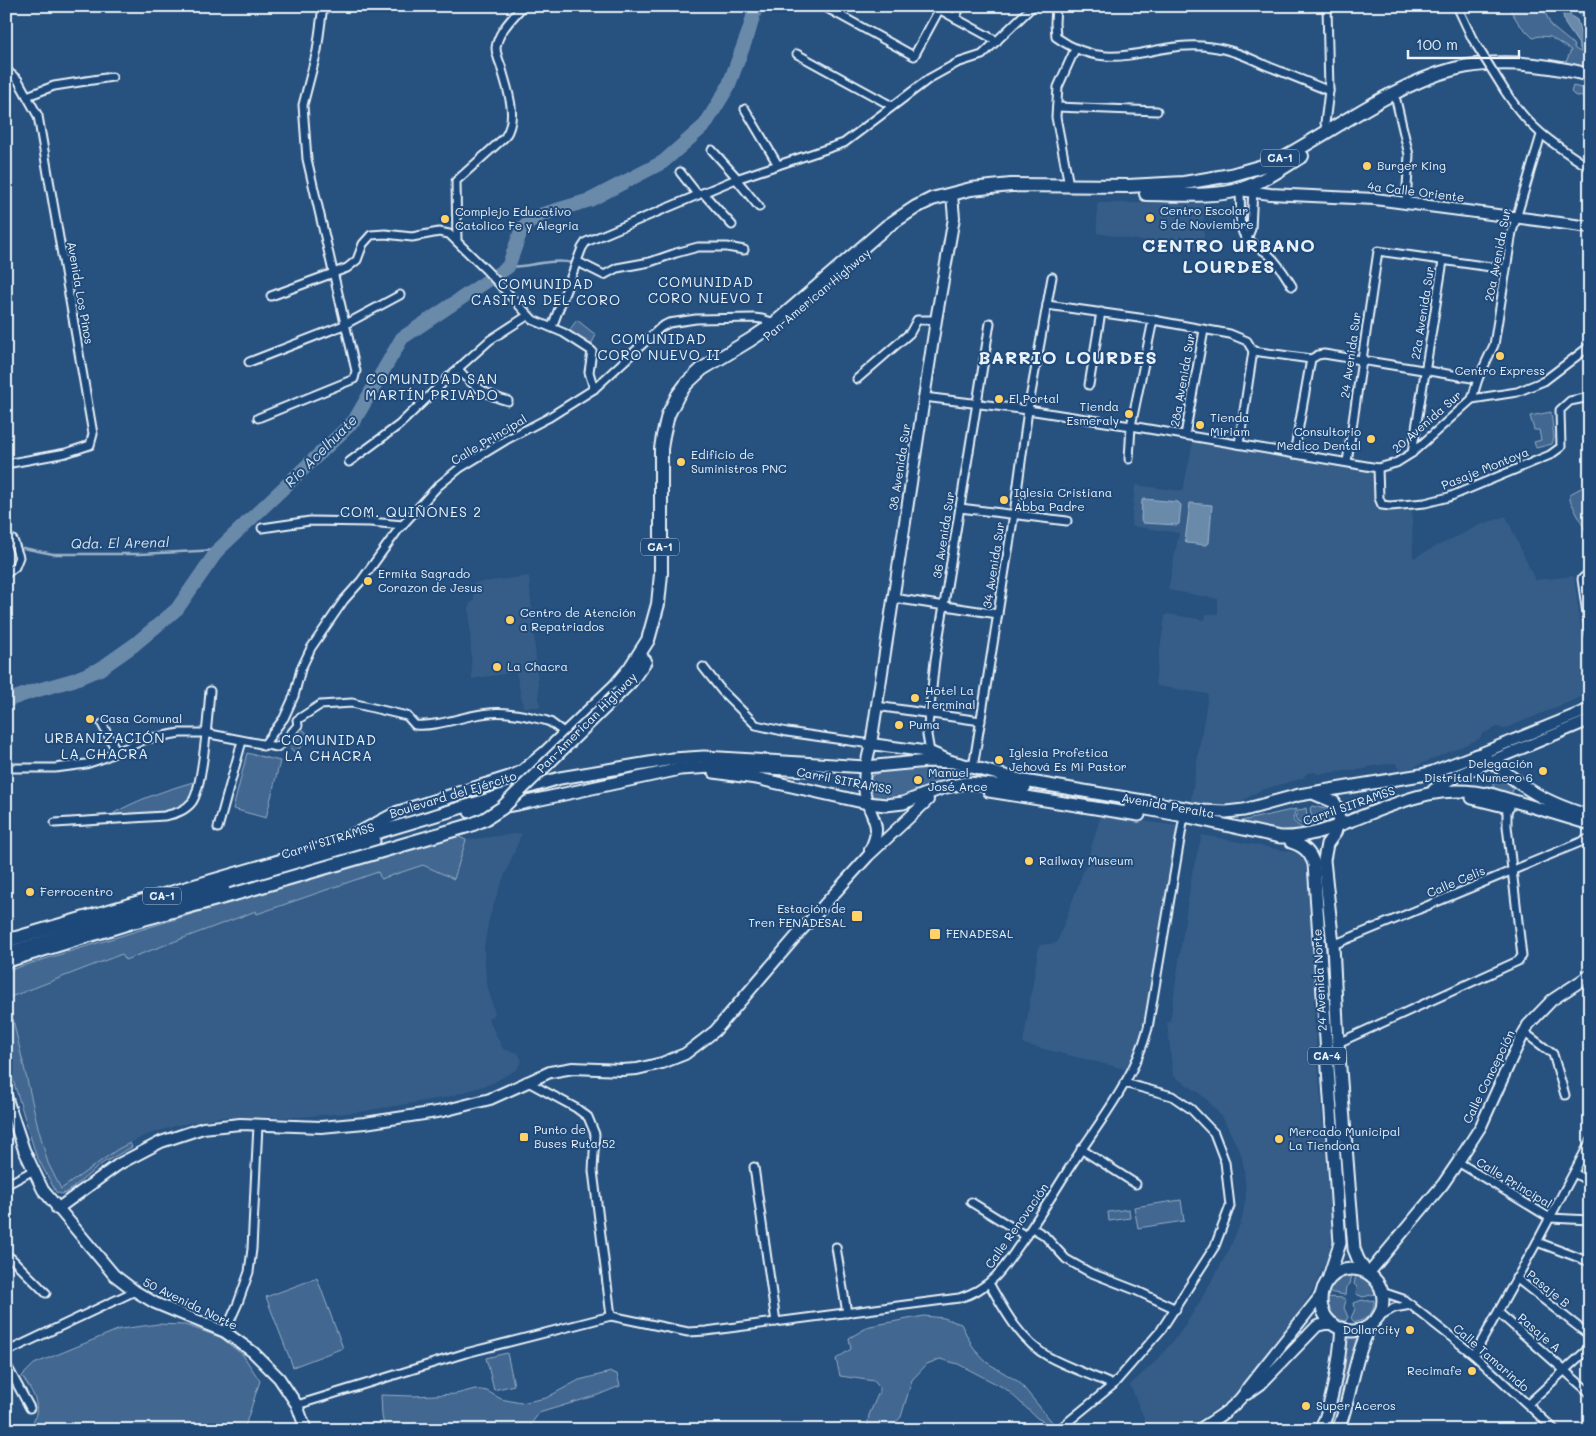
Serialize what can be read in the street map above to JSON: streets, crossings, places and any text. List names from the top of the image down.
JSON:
{
  "streets": {
    "highway": ["CA-1", "Pan-American Highway"],
    "main road": [
      "Carril SITRAMSS",
      "Boulevard del Ejército",
      "Avenida Peralta",
      "24 Avenida Norte",
      "CA-4"
    ],
    "street": [
      "4a Calle Oriente",
      "20a Avenida Sur",
      "Avenida Los Pinos",
      "22a Avenida Sur",
      "24 Avenida Sur",
      "28a Avenida Sur",
      "20 Avenida Sur",
      "Calle Principal",
      "38 Avenida Sur",
      "Pasaje Montoya",
      "36 Avenida Sur",
      "34 Avenida Sur",
      "Calle Celis",
      "Calle Concepción",
      "Calle Renovación",
      "Pasaje B",
      "50 Avenida Norte",
      "Pasaje A",
      "Calle Tamarindo"
    ]
  },
  "crossings": [
    ["4a Calle Oriente", "20a Avenida Sur"],
    ["4a Calle Oriente", "Pan-American Highway"],
    ["20a Avenida Sur", "20 Avenida Sur"],
    ["Pan-American Highway", "Calle Principal"],
    ["Pan-American Highway", "38 Avenida Sur"],
    ["Pan-American Highway", "Boulevard del Ejército"],
    ["22a Avenida Sur", "24 Avenida Sur"],
    ["22a Avenida Sur", "20 Avenida Sur"],
    ["20 Avenida Sur", "Pasaje Montoya"],
    ["Calle Principal", "Calle Concepción"],
    ["38 Avenida Sur", "Avenida Peralta"],
    ["36 Avenida Sur", "Avenida Peralta"],
    ["34 Avenida Sur", "Avenida Peralta"],
    ["Carril SITRAMSS", "Boulevard del Ejército"],
    ["Carril SITRAMSS", "Avenida Peralta"],
    ["Carril SITRAMSS", "24 Avenida Norte"],
    ["Carril SITRAMSS", "Calle Renovación"],
    ["Boulevard del Ejército", "Avenida Peralta"],
    ["Avenida Peralta", "24 Avenida Norte"],
    ["Avenida Peralta", "Calle Renovación"],
    ["Calle Celis", "24 Avenida Norte"],
    ["24 Avenida Norte", "CA-4"],
    ["24 Avenida Norte", "Calle Concepción"],
    ["24 Avenida Norte", "Calle Tamarindo"],
    ["CA-4", "Calle Concepción"],
    ["CA-4", "Calle Tamarindo"],
    ["Calle Concepción", "Calle Tamarindo"]
  ],
  "districts": [
    "CENTRO URBANO LOURDES",
    "COMUNIDAD CORO NUEVO I",
    "COMUNIDAD CASITAS DEL CORO",
    "COMUNIDAD CORO NUEVO II",
    "BARRIO LOURDES",
    "COMUNIDAD SAN MARTÍN PRIVADO",
    "COM. QUIÑONES 2",
    "URBANIZACIÓN LA CHACRA",
    "COMUNIDAD LA CHACRA"
  ],
  "water": ["Río Acelhuate", "Qda. El Arenal"],
  "places": {
    "other": [
      "Burger King",
      "Centro Escolar 5 de Noviembre",
      "Complejo Educativo Catolico Fe y Alegria",
      "Centro Express",
      "El Portal",
      "Tienda Esmeraly",
      "Tienda Miriam",
      "Consultorio Medico Dental",
      "Edificio de Suministros PNC",
      "Iglesia Cristiana Abba Padre",
      "Ermita Sagrado Corazon de Jesus",
      "Centro de Atención a Repatriados",
      "La Chacra",
      "Hotel La Terminal",
      "Casa Comunal",
      "Puma",
      "Iglesia Profetica Jehová Es Mi Pastor",
      "Delegación Distrital Numero 6",
      "Manuel José Arce",
      "Railway Museum",
      "Ferrocentro",
      "Mercado Municipal La Tiendona",
      "Dollarcity",
      "Recimafe",
      "Super Aceros"
    ],
    "transit": ["Estación de Tren FENADESAL", "FENADESAL", "Punto de Buses Ruta 52"]
  },
  "scale_bar": "100 m"
}
